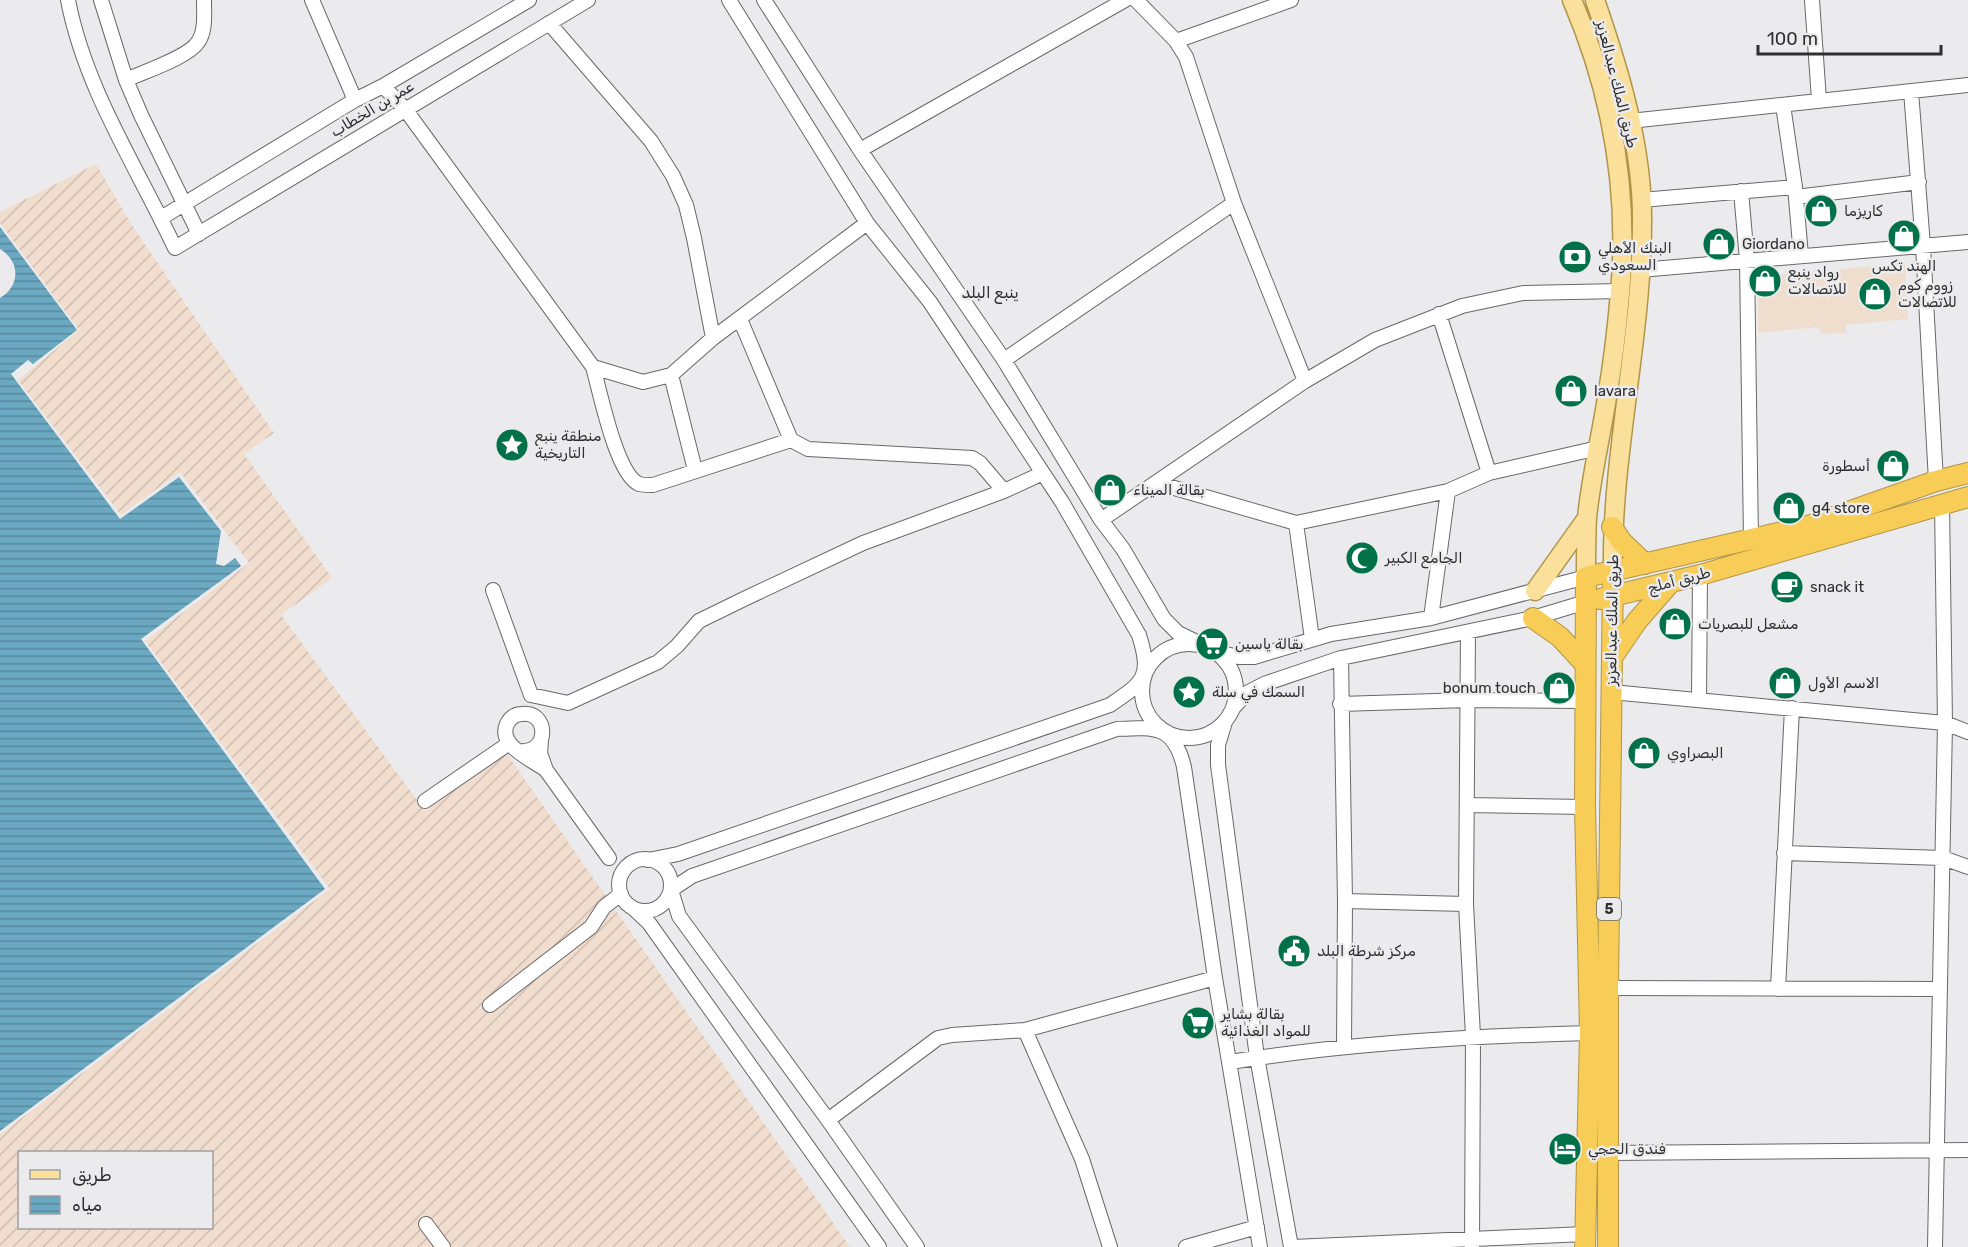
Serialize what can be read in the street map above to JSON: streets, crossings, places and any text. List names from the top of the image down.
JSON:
{
  "streets": {
    "highway": ["طريق الملك عبدالعزيز", "طريق أملج", "5"],
    "street": ["عمر بن الخطاب"]
  },
  "crossings": [
    ["طريق الملك عبدالعزيز", "طريق أملج"],
    ["طريق الملك عبدالعزيز", "5"],
    ["طريق أملج", "5"]
  ],
  "districts": ["ينبع البلد"],
  "places": {
    "shop": [
      "كاريزما",
      "الهند تكس",
      "Giordano",
      "رواد ينبع للاتصالات",
      "زووم كوم للاتصالات",
      "lavara",
      "أسطورة",
      "بقالة الميناء",
      "g4 store",
      "مشعل للبصريات",
      "الاسم الأول",
      "bonum touch",
      "البصراوي"
    ],
    "bank": ["البنك الأهلي السعودي"],
    "place": ["منطقة ينبع التاريخية", "السمك في سلة"],
    "mosque": ["الجامع الكبير"],
    "cafe": ["snack it"],
    "supermarket": ["بقالة ياسين", "بقالة بشاير للمواد الغذائية"],
    "public building": ["مركز شرطة البلد"],
    "hotel": ["فندق الحجي"]
  },
  "legend": ["طريق", "مياه"],
  "scale_bar": "100 m"
}
